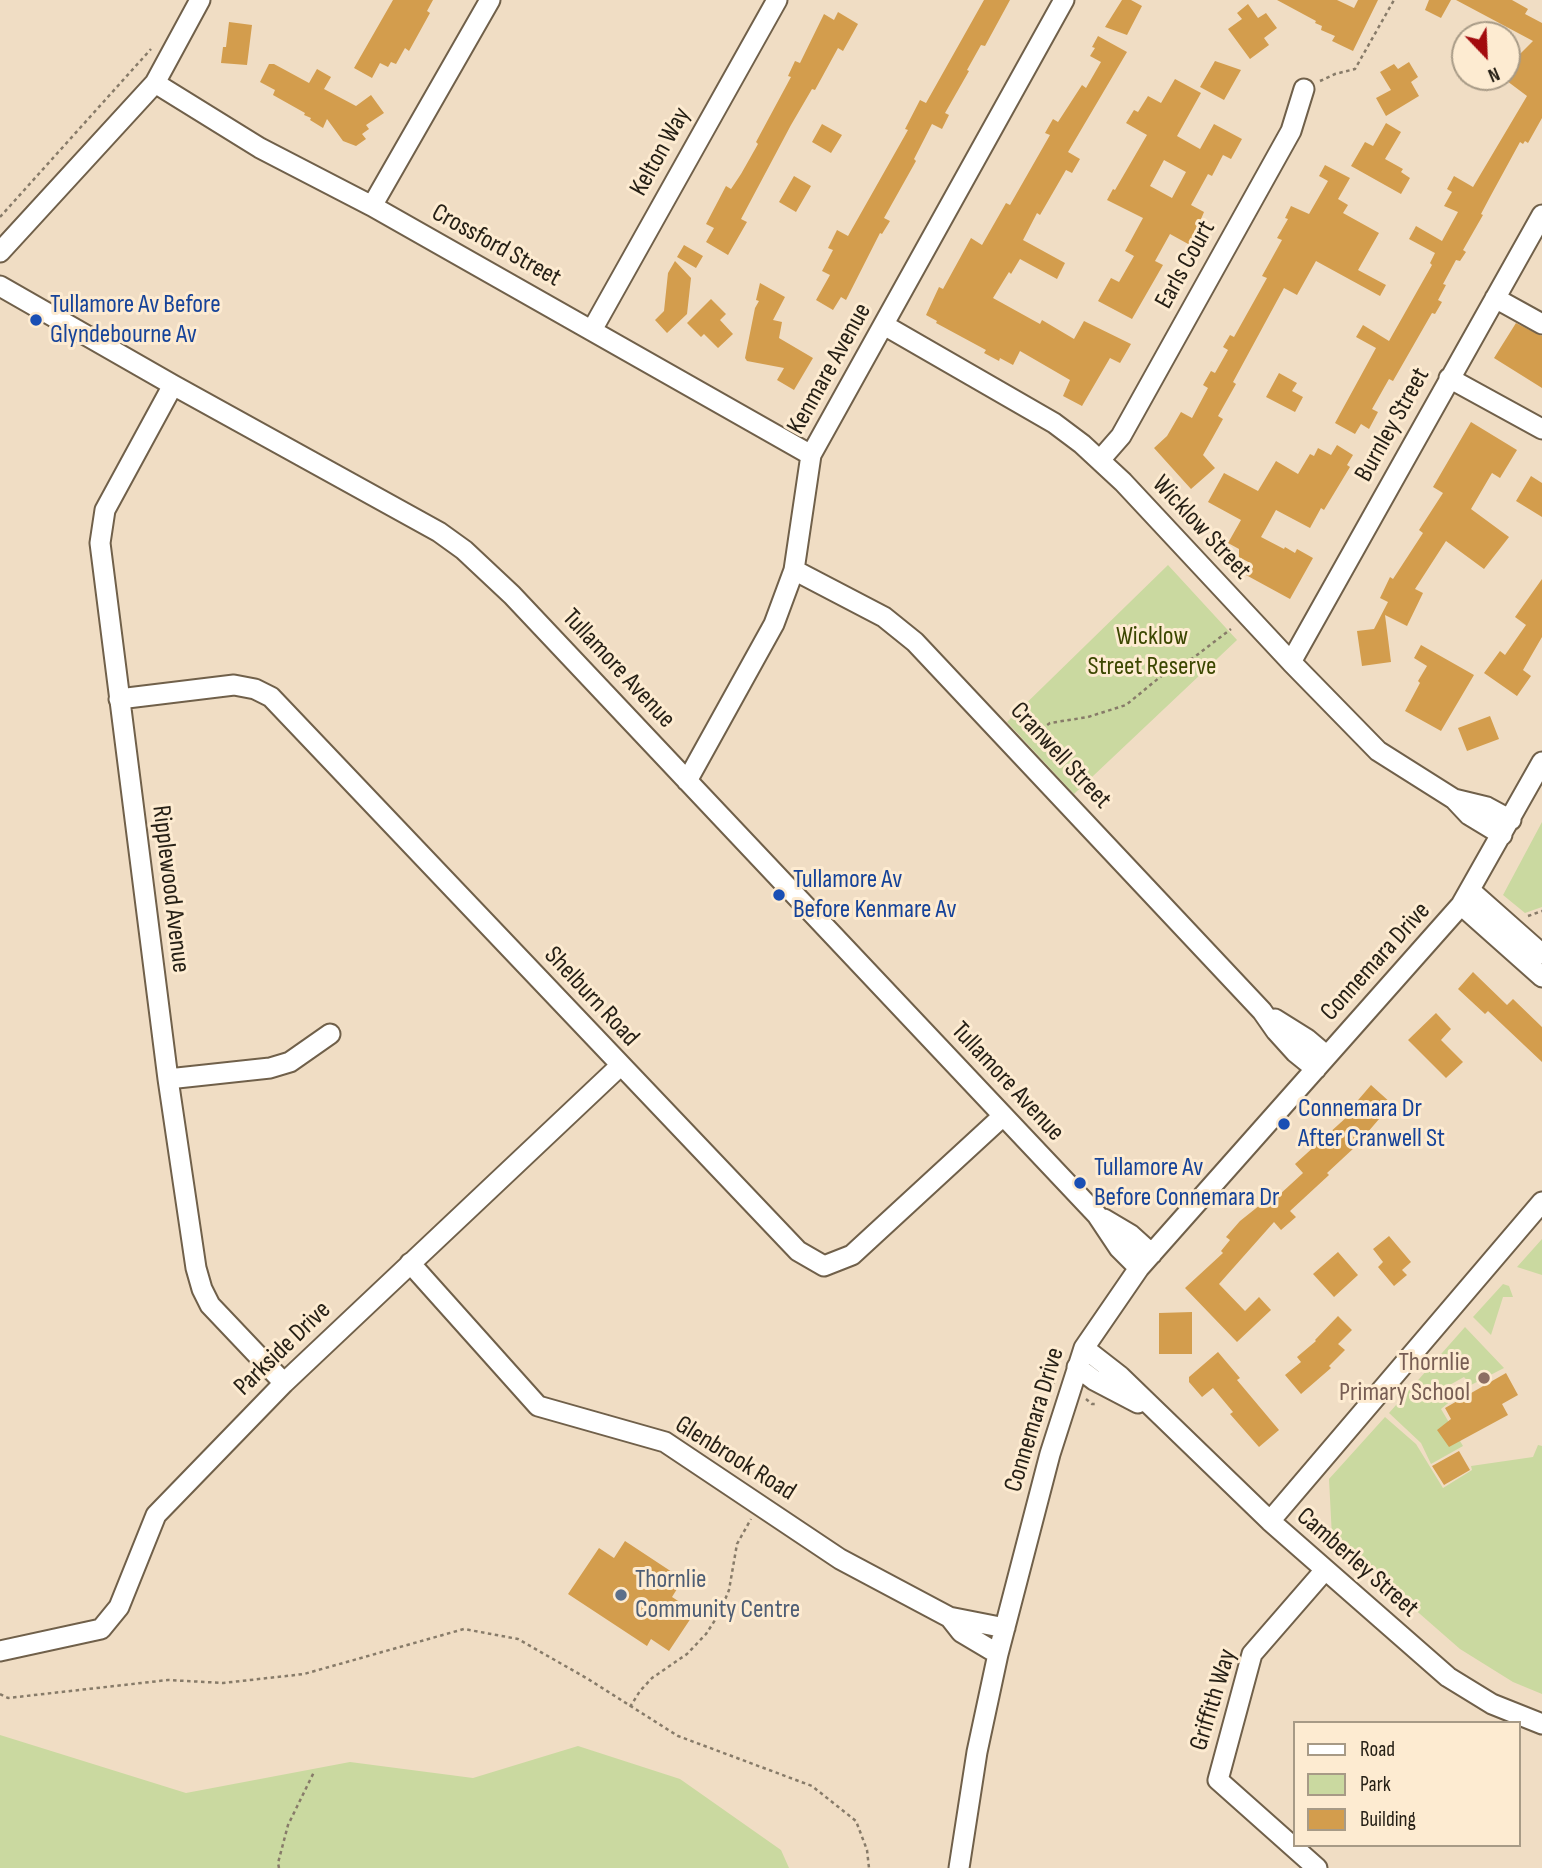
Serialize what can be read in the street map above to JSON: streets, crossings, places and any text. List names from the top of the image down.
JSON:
{
  "streets": {
    "street": [
      "Kelton Way",
      "Crossford Street",
      "Earls Court",
      "Kenmare Avenue",
      "Burnley Street",
      "Wicklow Street",
      "Tullamore Avenue",
      "Cranwell Street",
      "Ripplewood Avenue",
      "Connemara Drive",
      "Shelburn Road",
      "Parkside Drive",
      "Glenbrook Road",
      "Camberley Street",
      "Griffith Way"
    ]
  },
  "crossings": [
    ["Kelton Way", "Crossford Street"],
    ["Crossford Street", "Kenmare Avenue"],
    ["Earls Court", "Wicklow Street"],
    ["Kenmare Avenue", "Wicklow Street"],
    ["Kenmare Avenue", "Tullamore Avenue"],
    ["Kenmare Avenue", "Cranwell Street"],
    ["Burnley Street", "Wicklow Street"],
    ["Wicklow Street", "Connemara Drive"],
    ["Tullamore Avenue", "Ripplewood Avenue"],
    ["Tullamore Avenue", "Connemara Drive"],
    ["Tullamore Avenue", "Shelburn Road"],
    ["Cranwell Street", "Connemara Drive"],
    ["Ripplewood Avenue", "Shelburn Road"],
    ["Ripplewood Avenue", "Parkside Drive"],
    ["Connemara Drive", "Glenbrook Road"],
    ["Connemara Drive", "Camberley Street"],
    ["Shelburn Road", "Parkside Drive"],
    ["Parkside Drive", "Glenbrook Road"],
    ["Camberley Street", "Griffith Way"]
  ],
  "parks": ["Wicklow Street Reserve"],
  "places": [
    "Tullamore Av Before Glyndebourne Av",
    "Tullamore Av Before Kenmare Av",
    "Connemara Dr After Cranwell St",
    "Tullamore Av Before Connemara Dr",
    "Thornlie Primary School",
    "Thornlie Community Centre"
  ],
  "legend": ["Road", "Park", "Building"],
  "north": "bottom right"
}
